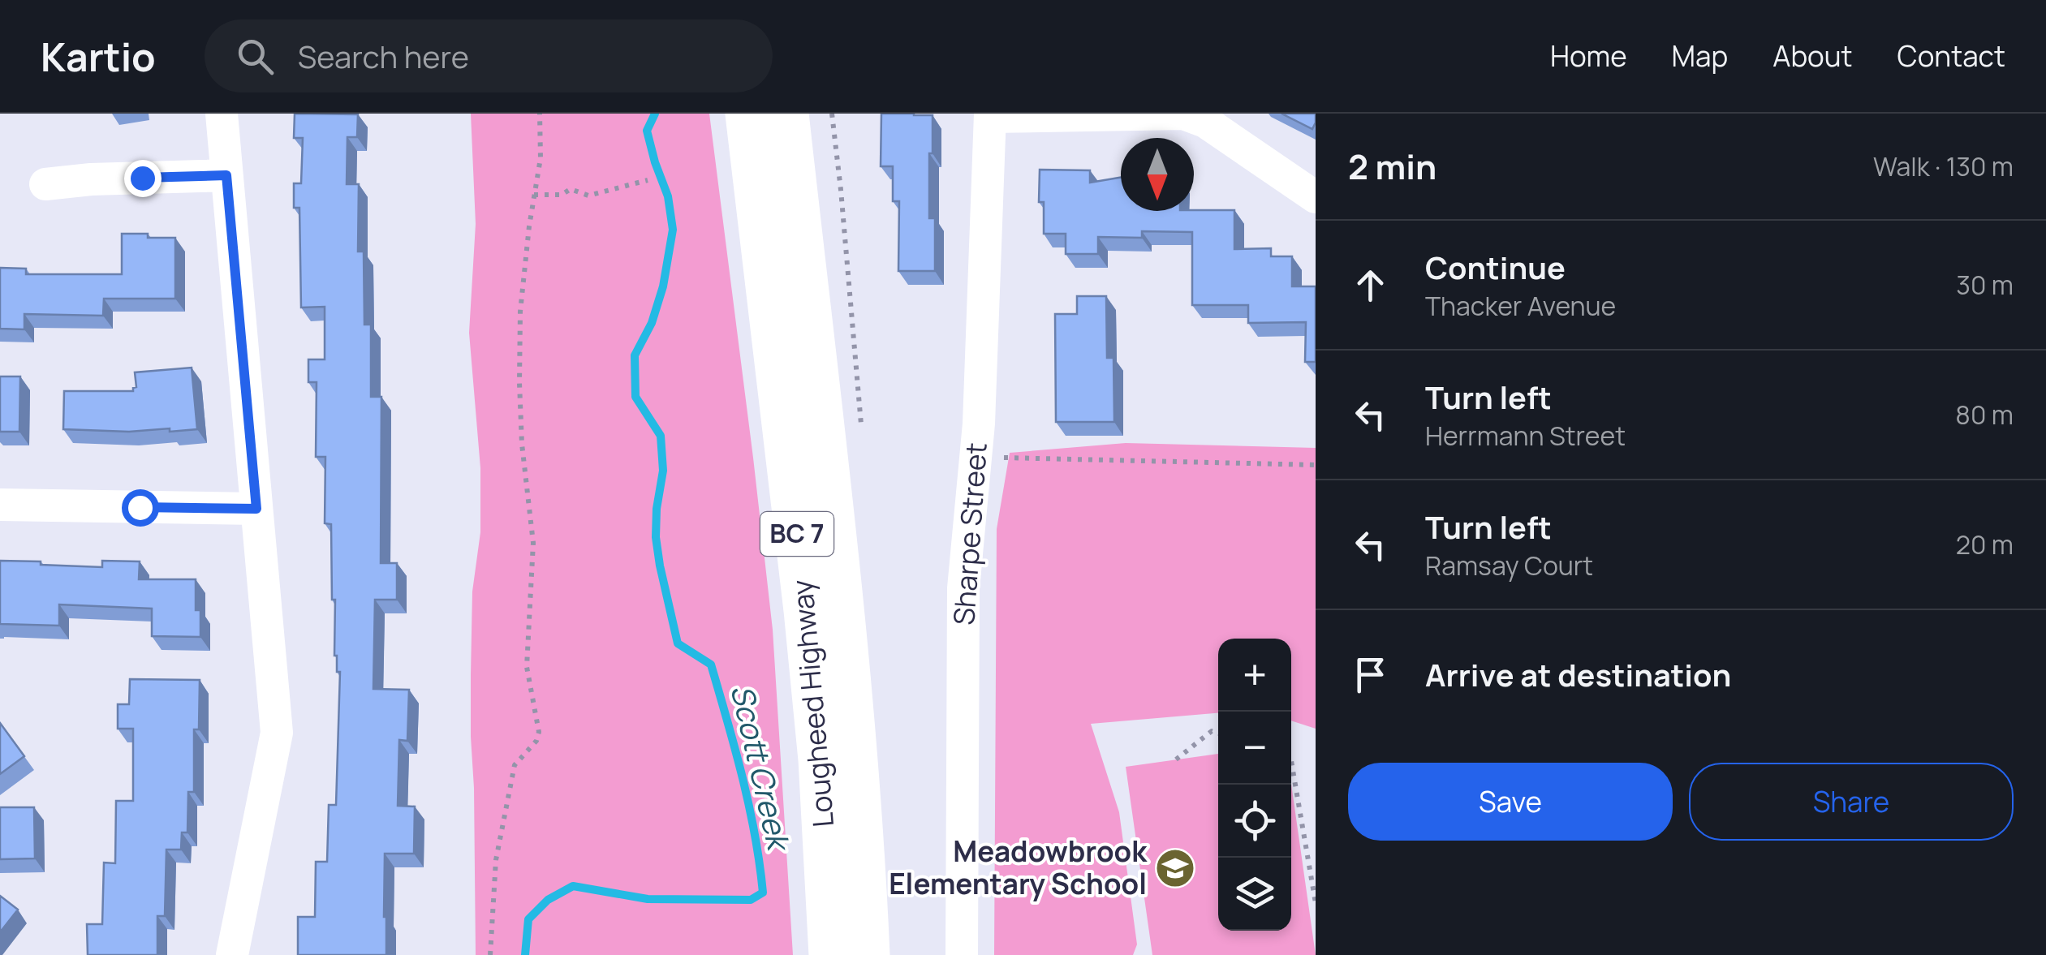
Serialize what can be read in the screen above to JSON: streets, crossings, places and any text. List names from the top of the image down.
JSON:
{
  "streets": {
    "main road": ["BC 7", "Lougheed Highway"],
    "street": ["Sharpe Street"]
  },
  "water": ["Scott Creek"],
  "places": {
    "school or university": ["Meadowbrook Elementary School"]
  },
  "north": "bottom",
  "page": {
    "header": "Kartio",
    "search": "Search here",
    "nav": [
      "Home",
      "Map",
      "About",
      "Contact"
    ],
    "heading": ["2 min", "Walk · 130 m"],
    "list": [
      ["Continue", "Thacker Avenue", "30 m"],
      ["Turn left", "Herrmann Street", "80 m"],
      ["Turn left", "Ramsay Court", "20 m"],
      "Arrive at destination"
    ],
    "map_buttons": ["+", "−"],
    "buttons": ["Save", "Share"]
  }
}
